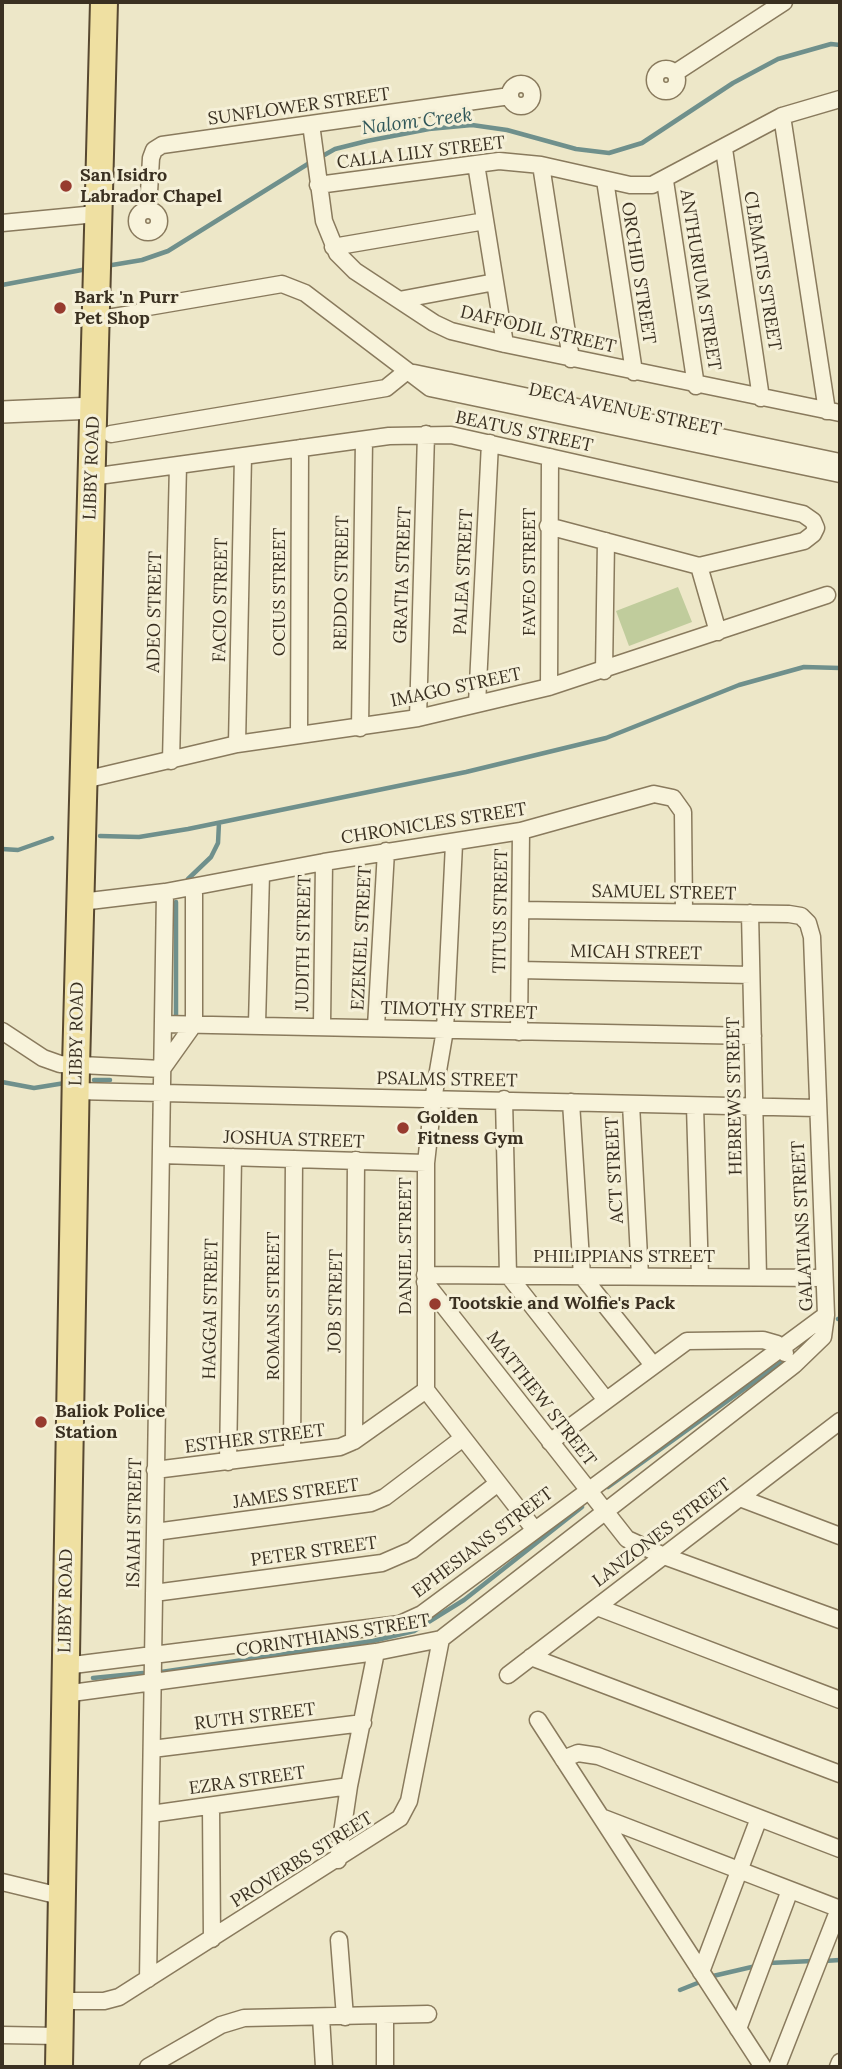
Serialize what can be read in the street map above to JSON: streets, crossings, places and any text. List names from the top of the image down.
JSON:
{
  "streets": {
    "main road": ["LIBBY ROAD"],
    "street": [
      "SUNFLOWER STREET",
      "CALLA LILY STREET",
      "CLEMATIS STREET",
      "ORCHID STREET",
      "ANTHURIUM STREET",
      "DAFFODIL STREET",
      "DECA AVENUE STREET",
      "BEATUS STREET",
      "PALEA STREET",
      "FAVEO STREET",
      "GRATIA STREET",
      "REDDO STREET",
      "OCIUS STREET",
      "FACIO STREET",
      "ADEO STREET",
      "IMAGO STREET",
      "CHRONICLES STREET",
      "SAMUEL STREET",
      "TITUS STREET",
      "EZEKIEL STREET",
      "JUDITH STREET",
      "MICAH STREET",
      "TIMOTHY STREET",
      "PSALMS STREET",
      "HEBREWS STREET",
      "JOSHUA STREET",
      "ACT STREET",
      "GALATIANS STREET",
      "DANIEL STREET",
      "PHILIPPIANS STREET",
      "JOB STREET",
      "ROMANS STREET",
      "HAGGAI STREET",
      "MATTHEW STREET",
      "ESTHER STREET",
      "JAMES STREET",
      "ISAIAH STREET",
      "LANZONES STREET",
      "EPHESIANS STREET",
      "PETER STREET",
      "CORINTHIANS STREET",
      "RUTH STREET",
      "EZRA STREET",
      "PROVERBS STREET"
    ]
  },
  "crossings": [
    ["SUNFLOWER STREET", "DAFFODIL STREET"],
    ["CALLA LILY STREET", "CLEMATIS STREET"],
    ["CALLA LILY STREET", "ORCHID STREET"],
    ["CALLA LILY STREET", "ANTHURIUM STREET"],
    ["CALLA LILY STREET", "DAFFODIL STREET"],
    ["CLEMATIS STREET", "DAFFODIL STREET"],
    ["ORCHID STREET", "DAFFODIL STREET"],
    ["ANTHURIUM STREET", "DAFFODIL STREET"],
    ["DECA AVENUE STREET", "LIBBY ROAD"],
    ["BEATUS STREET", "LIBBY ROAD"],
    ["BEATUS STREET", "PALEA STREET"],
    ["BEATUS STREET", "FAVEO STREET"],
    ["BEATUS STREET", "GRATIA STREET"],
    ["BEATUS STREET", "REDDO STREET"],
    ["BEATUS STREET", "OCIUS STREET"],
    ["BEATUS STREET", "FACIO STREET"],
    ["BEATUS STREET", "ADEO STREET"],
    ["LIBBY ROAD", "IMAGO STREET"],
    ["LIBBY ROAD", "CHRONICLES STREET"],
    ["LIBBY ROAD", "PSALMS STREET"],
    ["LIBBY ROAD", "EPHESIANS STREET"],
    ["LIBBY ROAD", "PROVERBS STREET"],
    ["PALEA STREET", "IMAGO STREET"],
    ["FAVEO STREET", "IMAGO STREET"],
    ["GRATIA STREET", "IMAGO STREET"],
    ["REDDO STREET", "IMAGO STREET"],
    ["OCIUS STREET", "IMAGO STREET"],
    ["FACIO STREET", "IMAGO STREET"],
    ["ADEO STREET", "IMAGO STREET"],
    ["CHRONICLES STREET", "SAMUEL STREET"],
    ["CHRONICLES STREET", "TITUS STREET"],
    ["CHRONICLES STREET", "EZEKIEL STREET"],
    ["CHRONICLES STREET", "JUDITH STREET"],
    ["CHRONICLES STREET", "DANIEL STREET"],
    ["CHRONICLES STREET", "ISAIAH STREET"],
    ["SAMUEL STREET", "TITUS STREET"],
    ["SAMUEL STREET", "HEBREWS STREET"],
    ["SAMUEL STREET", "GALATIANS STREET"],
    ["TITUS STREET", "MICAH STREET"],
    ["TITUS STREET", "TIMOTHY STREET"],
    ["EZEKIEL STREET", "TIMOTHY STREET"],
    ["JUDITH STREET", "TIMOTHY STREET"],
    ["MICAH STREET", "HEBREWS STREET"],
    ["TIMOTHY STREET", "HEBREWS STREET"],
    ["TIMOTHY STREET", "DANIEL STREET"],
    ["TIMOTHY STREET", "ISAIAH STREET"],
    ["PSALMS STREET", "HEBREWS STREET"],
    ["PSALMS STREET", "ACT STREET"],
    ["PSALMS STREET", "GALATIANS STREET"],
    ["PSALMS STREET", "DANIEL STREET"],
    ["PSALMS STREET", "ISAIAH STREET"],
    ["HEBREWS STREET", "PHILIPPIANS STREET"],
    ["JOSHUA STREET", "DANIEL STREET"],
    ["JOSHUA STREET", "JOB STREET"],
    ["JOSHUA STREET", "ROMANS STREET"],
    ["JOSHUA STREET", "HAGGAI STREET"],
    ["JOSHUA STREET", "ISAIAH STREET"],
    ["ACT STREET", "PHILIPPIANS STREET"],
    ["GALATIANS STREET", "PHILIPPIANS STREET"],
    ["GALATIANS STREET", "MATTHEW STREET"],
    ["GALATIANS STREET", "EPHESIANS STREET"],
    ["GALATIANS STREET", "CORINTHIANS STREET"],
    ["DANIEL STREET", "PHILIPPIANS STREET"],
    ["DANIEL STREET", "MATTHEW STREET"],
    ["DANIEL STREET", "ESTHER STREET"],
    ["PHILIPPIANS STREET", "MATTHEW STREET"],
    ["JOB STREET", "ESTHER STREET"],
    ["ROMANS STREET", "ESTHER STREET"],
    ["HAGGAI STREET", "ESTHER STREET"],
    ["MATTHEW STREET", "LANZONES STREET"],
    ["MATTHEW STREET", "EPHESIANS STREET"],
    ["MATTHEW STREET", "CORINTHIANS STREET"],
    ["ESTHER STREET", "ISAIAH STREET"],
    ["JAMES STREET", "ISAIAH STREET"],
    ["ISAIAH STREET", "EPHESIANS STREET"],
    ["ISAIAH STREET", "PETER STREET"],
    ["ISAIAH STREET", "CORINTHIANS STREET"],
    ["ISAIAH STREET", "RUTH STREET"],
    ["ISAIAH STREET", "EZRA STREET"],
    ["ISAIAH STREET", "PROVERBS STREET"],
    ["CORINTHIANS STREET", "PROVERBS STREET"]
  ],
  "water": ["Nalom Creek"],
  "places": [
    "San Isidro Labrador Chapel",
    "Bark 'n Purr Pet Shop",
    "Golden Fitness Gym",
    "Tootskie and Wolfie's Pack",
    "Baliok Police Station"
  ]
}
